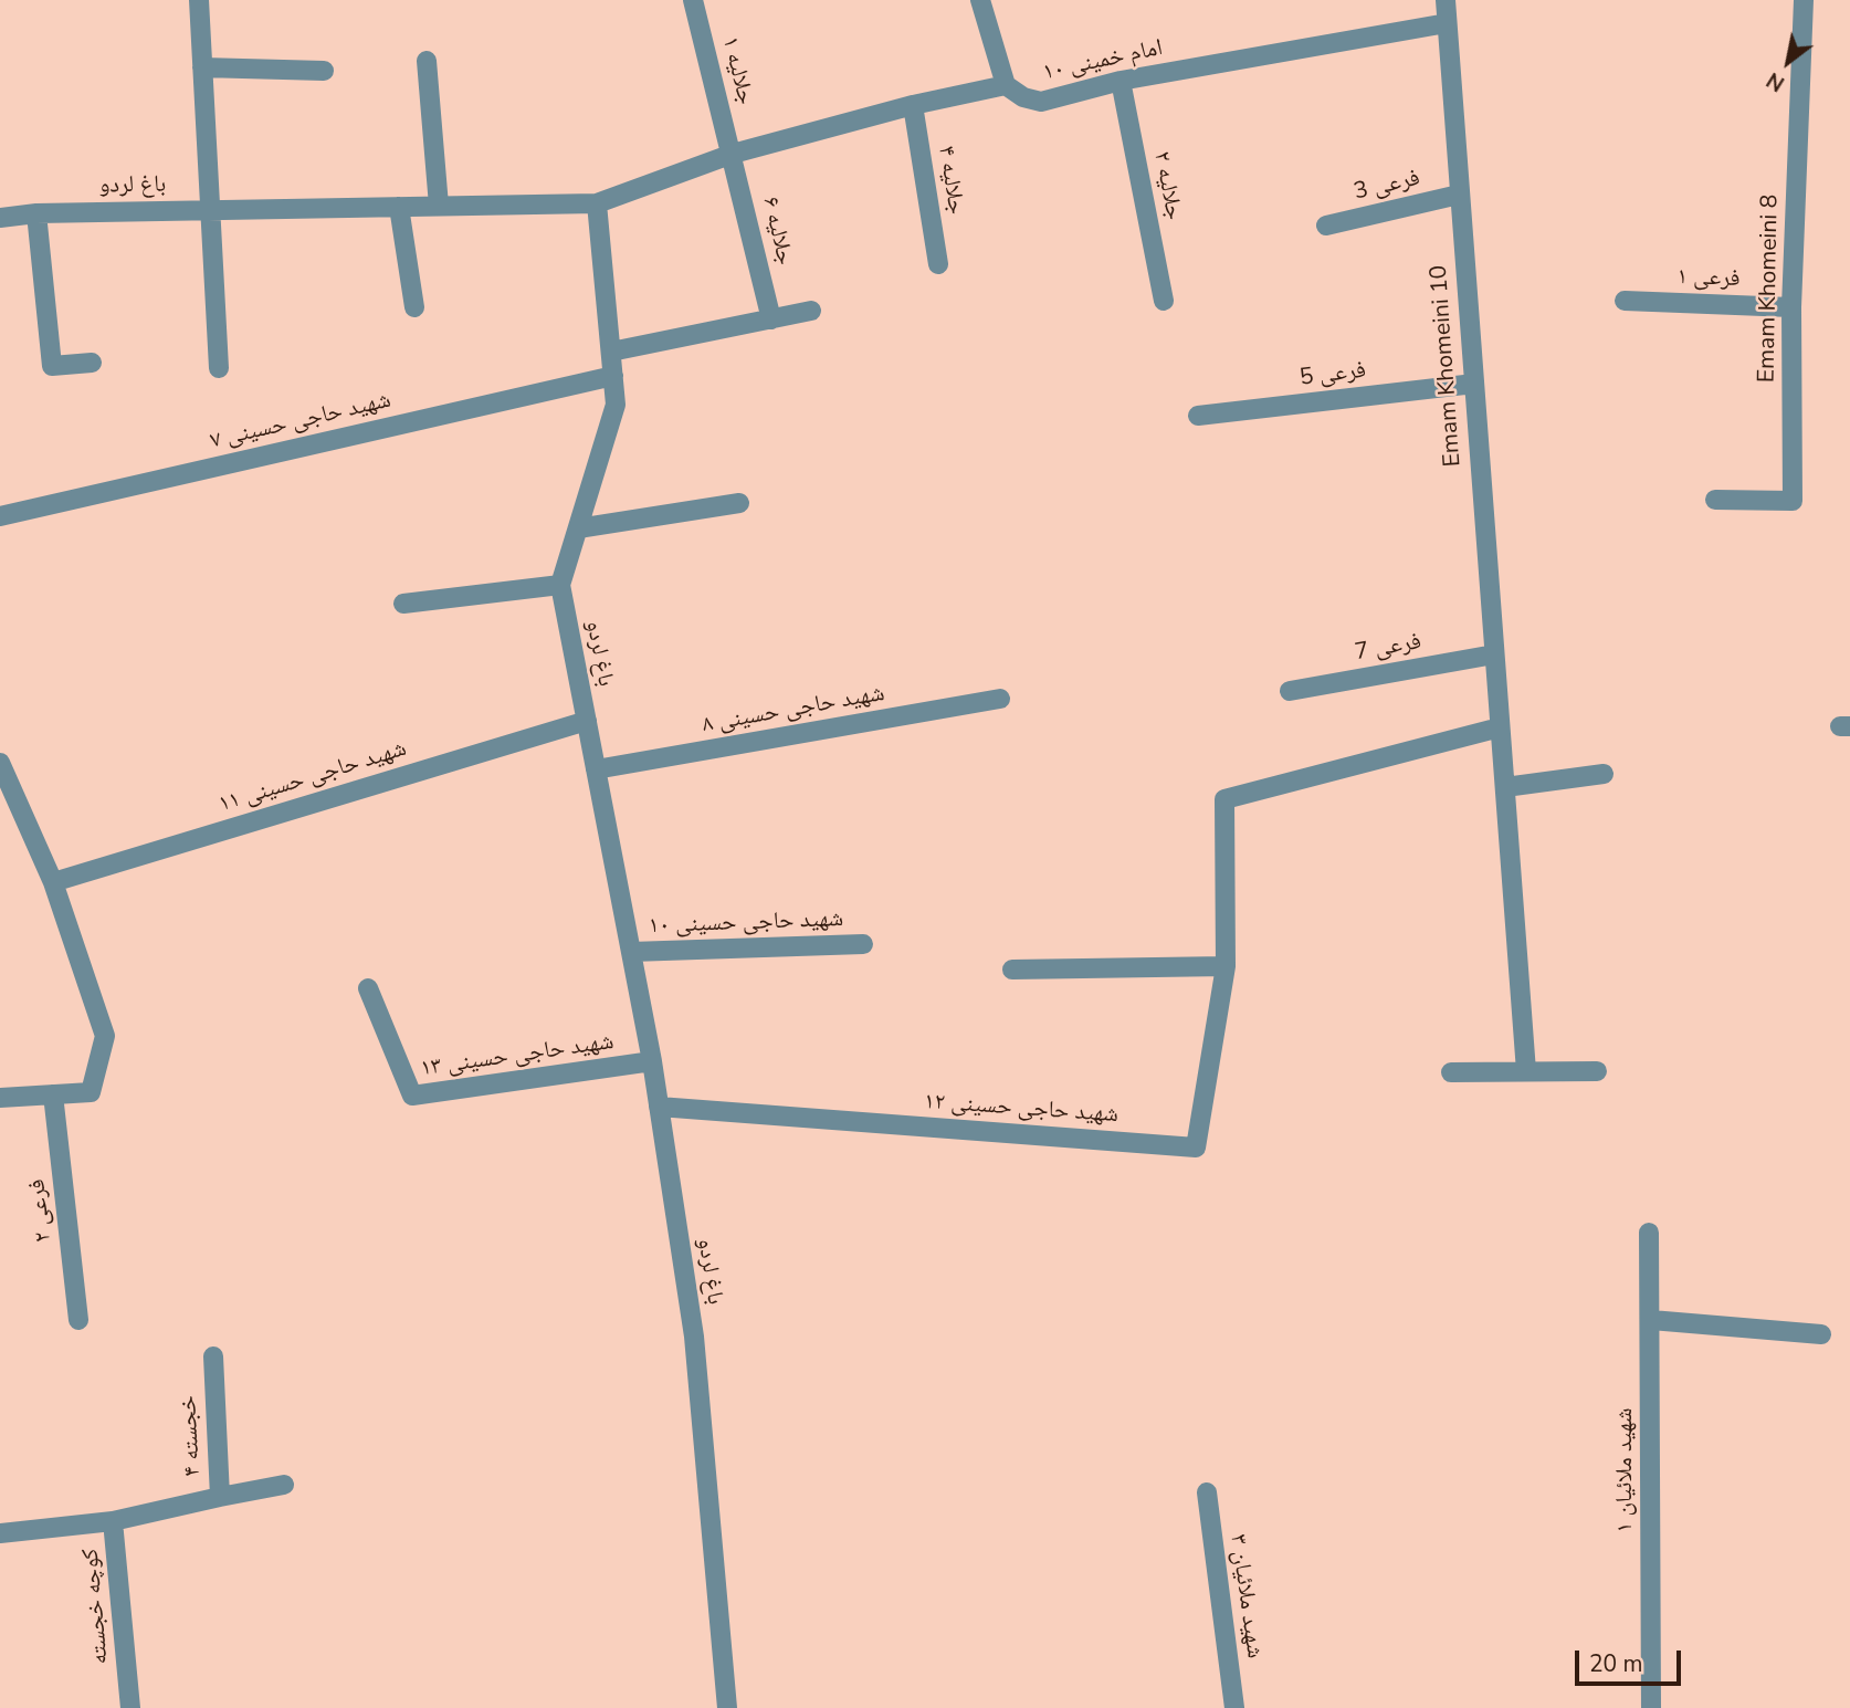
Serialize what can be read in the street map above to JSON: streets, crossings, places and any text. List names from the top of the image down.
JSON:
{
  "streets": {
    "street": [
      "امام خمینی ۱۰",
      "جلالیه ۱",
      "جلالیه ۴",
      "باغ لردو",
      "جلالیه ۲",
      "فرعی 3",
      "جلالیه ۶",
      "فرعی ۱",
      "Emam Khomeini 8",
      "Emam Khomeini 10",
      "فرعی 5",
      "شهید حاجی حسینی ۷",
      "فرعی 7",
      "شهید حاجی حسینی ۸",
      "شهید حاجی حسینی ۱۱",
      "شهید حاجی حسینی ۱۰",
      "شهید حاجی حسینی ۱۳",
      "شهید حاجی حسینی ۱۲",
      "فرعی ۲",
      "خجسته ۴",
      "شهید ملائیان ۱",
      "شهید ملائیان ۳",
      "کوچه خجسته"
    ]
  },
  "crossings": [
    ["امام خمینی ۱۰", "جلالیه ۲"],
    ["امام خمینی ۱۰", "Emam Khomeini 10"],
    ["جلالیه ۱", "جلالیه ۶"],
    ["باغ لردو", "شهید حاجی حسینی ۷"],
    ["باغ لردو", "شهید حاجی حسینی ۸"],
    ["باغ لردو", "شهید حاجی حسینی ۱۱"],
    ["باغ لردو", "شهید حاجی حسینی ۱۰"],
    ["باغ لردو", "شهید حاجی حسینی ۱۳"],
    ["باغ لردو", "شهید حاجی حسینی ۱۲"],
    ["فرعی 3", "Emam Khomeini 10"],
    ["فرعی ۱", "Emam Khomeini 8"],
    ["Emam Khomeini 10", "فرعی 5"],
    ["Emam Khomeini 10", "فرعی 7"],
    ["خجسته ۴", "کوچه خجسته"]
  ],
  "scale_bar": "20 m",
  "north": "bottom left"
}
